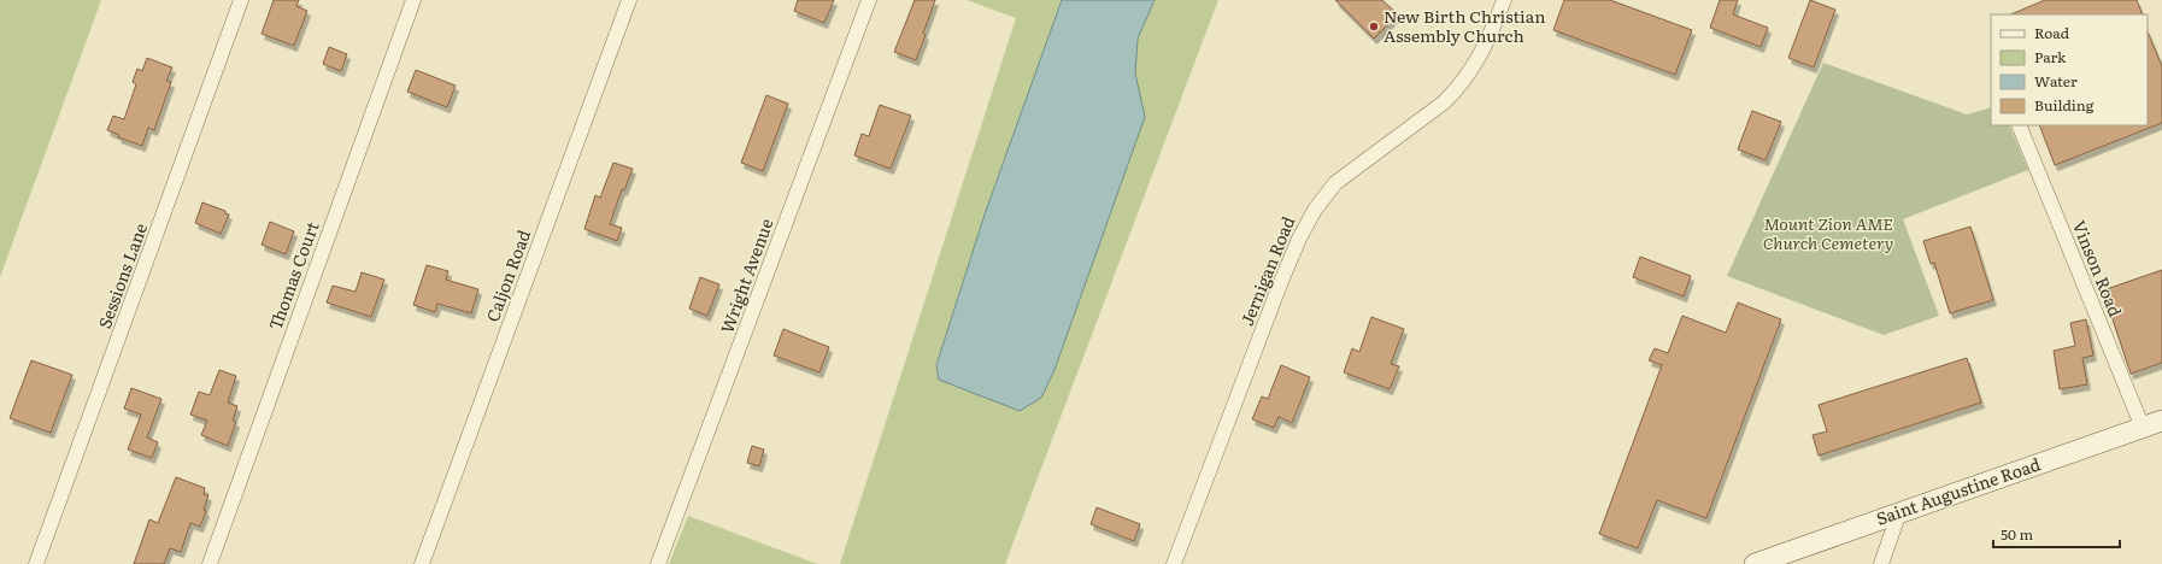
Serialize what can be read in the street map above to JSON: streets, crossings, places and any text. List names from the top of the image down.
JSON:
{
  "streets": {
    "main road": ["Saint Augustine Road"],
    "street": [
      "Vinson Road",
      "Jernigan Road",
      "Sessions Lane",
      "Thomas Court",
      "Caljon Road",
      "Wright Avenue"
    ]
  },
  "crossings": [
    ["Vinson Road", "Saint Augustine Road"]
  ],
  "parks": ["Mount Zion AME Church Cemetery"],
  "places": ["New Birth Christian Assembly Church"],
  "legend": [
    "Road",
    "Park",
    "Water",
    "Building"
  ],
  "scale_bar": "50 m"
}
